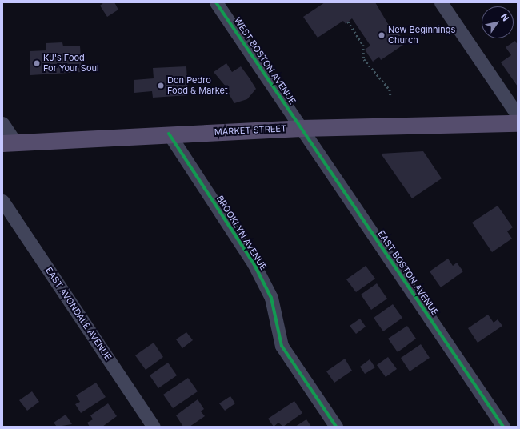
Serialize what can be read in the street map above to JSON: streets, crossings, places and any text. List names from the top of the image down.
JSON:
{
  "streets": {
    "main road": ["MARKET STREET"],
    "street": [
      "WEST BOSTON AVENUE",
      "BROOKLYN AVENUE",
      "EAST BOSTON AVENUE",
      "EAST AVONDALE AVENUE"
    ]
  },
  "crossings": [
    ["WEST BOSTON AVENUE", "MARKET STREET"],
    ["WEST BOSTON AVENUE", "EAST BOSTON AVENUE"],
    ["MARKET STREET", "BROOKLYN AVENUE"],
    ["MARKET STREET", "EAST BOSTON AVENUE"]
  ],
  "places": ["New Beginnings Church", "KJ's Food For Your Soul", "Don Pedro Food & Market"],
  "north": "top right"
}
